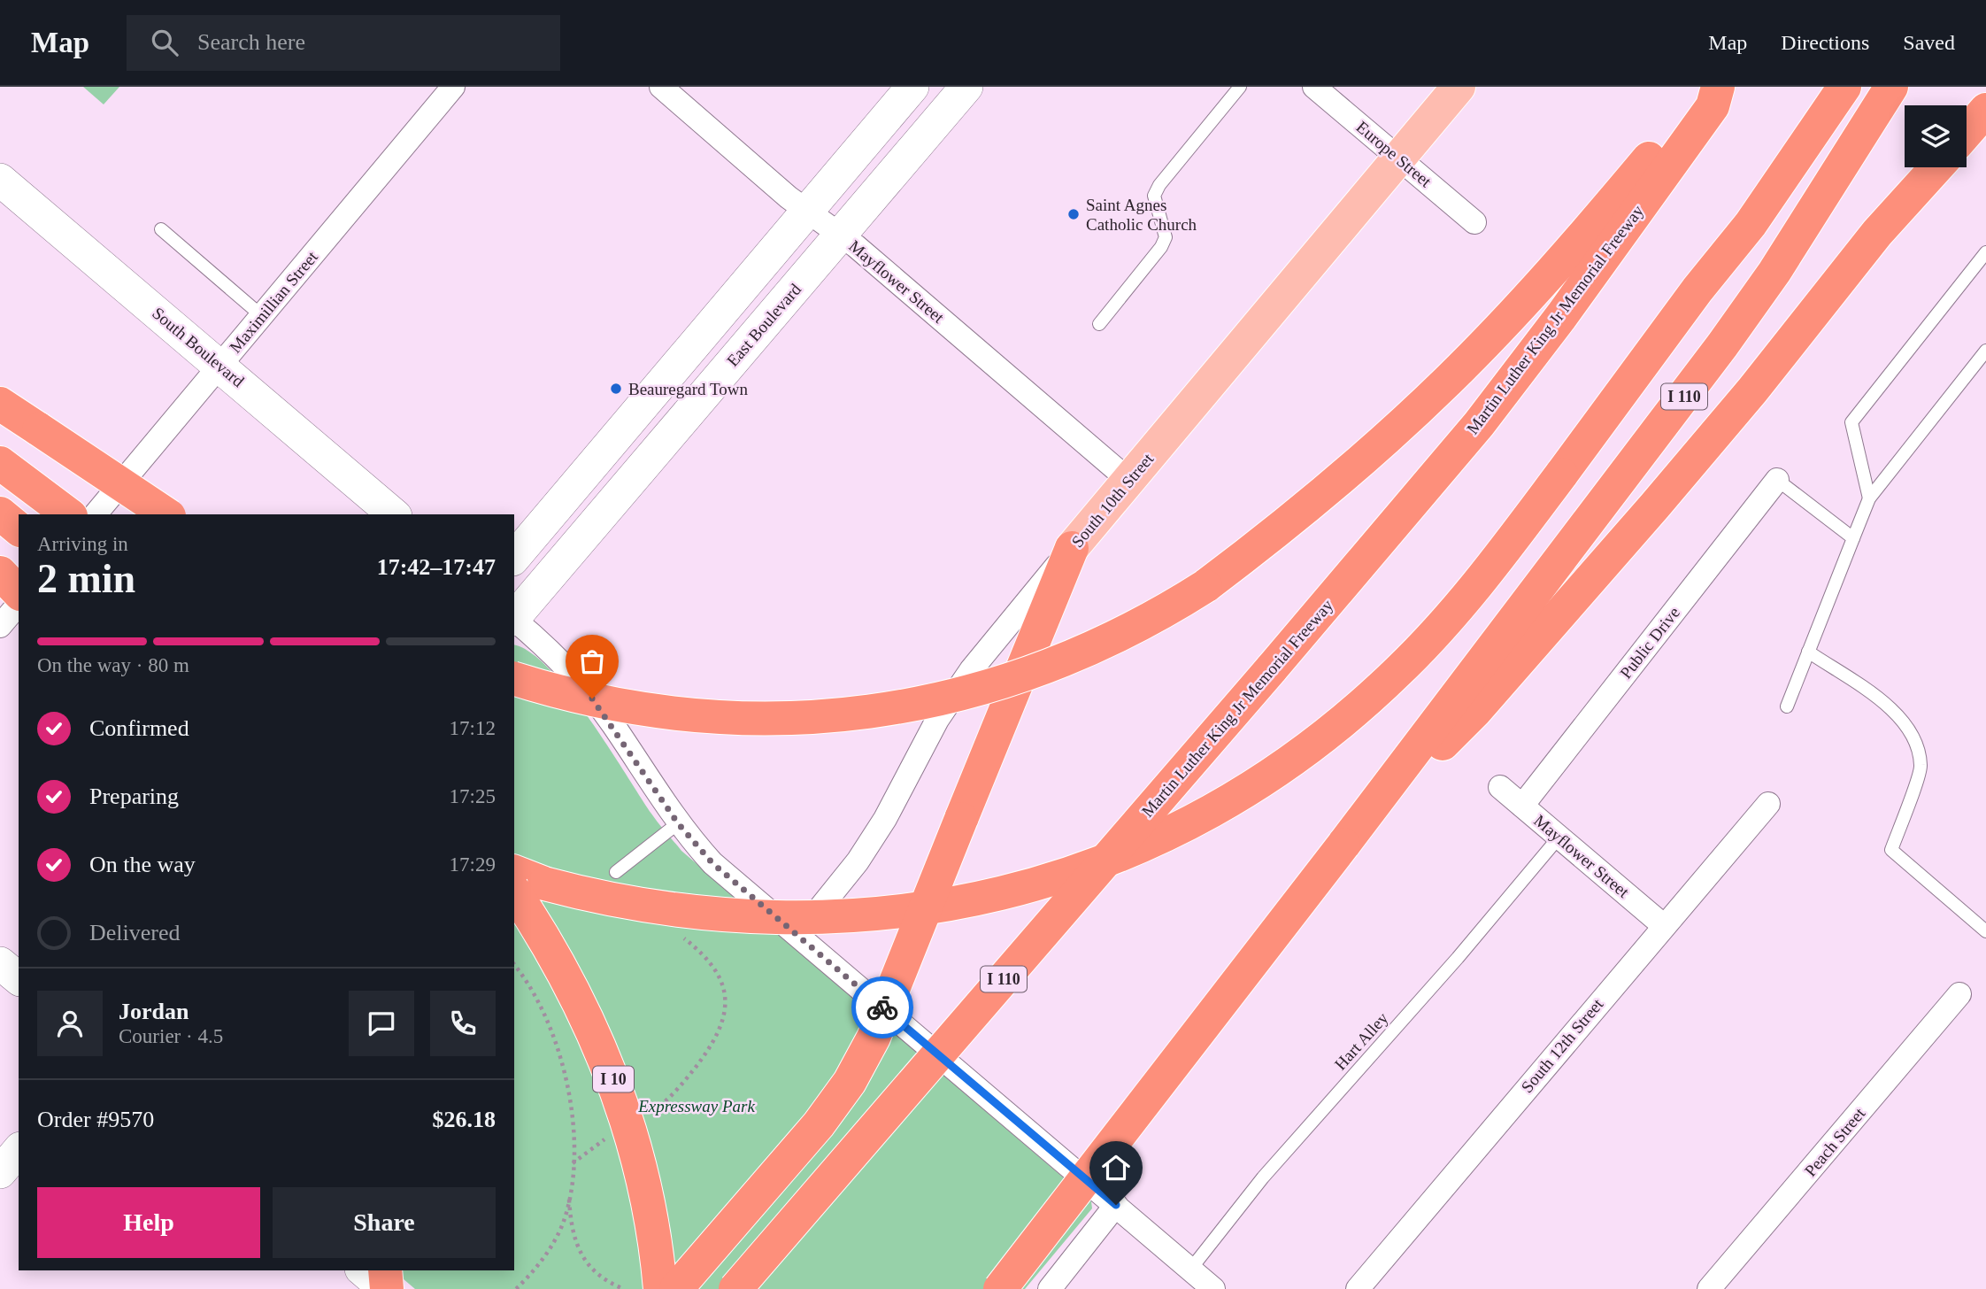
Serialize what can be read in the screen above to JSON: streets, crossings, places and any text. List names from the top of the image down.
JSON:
{
  "streets": {
    "highway": ["Martin Luther King Jr Memorial Freeway", "I 110", "I 10"],
    "main road": ["East Boulevard", "South Boulevard", "South 10th Street"],
    "street": [
      "Europe Street",
      "Mayflower Street",
      "Maximillian Street",
      "Public Drive",
      "South 12th Street",
      "Peach Street"
    ],
    "lane": ["Hart Alley"]
  },
  "crossings": [
    ["Europe Street", "South 10th Street"],
    ["Mayflower Street", "East Boulevard"],
    ["Mayflower Street", "South 10th Street"],
    ["Mayflower Street", "Public Drive"],
    ["Mayflower Street", "Hart Alley"],
    ["Mayflower Street", "South 12th Street"],
    ["Maximillian Street", "South Boulevard"]
  ],
  "parks": ["Expressway Park"],
  "places": ["Saint Agnes Catholic Church", "Beauregard Town"],
  "page": {
    "header": "Map",
    "search": "Search here",
    "nav": ["Map", "Directions", "Saved"],
    "heading": ["2 min", "Arriving in", "17:42–17:47"],
    "panel": [
      "Jordan",
      "Courier · 4.5",
      "Order #9570",
      "$26.18"
    ],
    "bar": "On the way · 80 m",
    "list": [
      ["Confirmed", "17:12"],
      ["Preparing", "17:25"],
      ["On the way", "17:29"],
      "Delivered"
    ],
    "buttons": ["Help", "Share"]
  }
}
